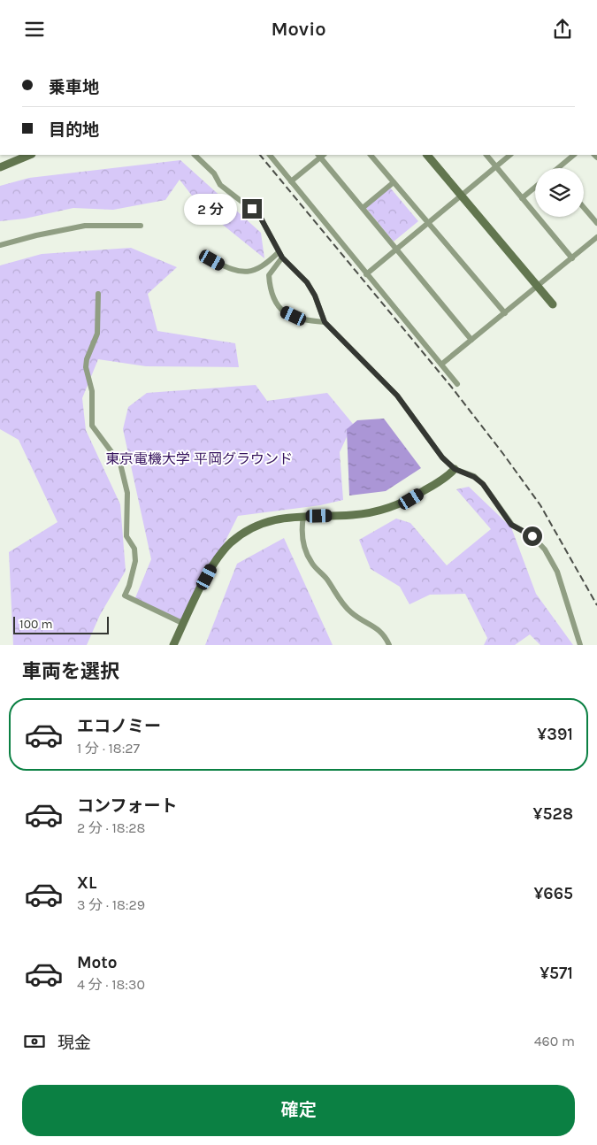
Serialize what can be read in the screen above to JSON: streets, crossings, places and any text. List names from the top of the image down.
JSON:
{
  "parks": ["東京電機大学 平岡グラウンド"],
  "scale_bar": "100 m",
  "page": {
    "header": "Movio",
    "banner": ["乗車地", "目的地"],
    "bubble": "2 分",
    "scale": "100 m",
    "heading": "車両を選択",
    "list": [
      {
        "name": "エコノミー",
        "note": "1 分 · 18:27",
        "value": "¥391"
      },
      {
        "name": "コンフォート",
        "note": "2 分 · 18:28",
        "value": "¥528"
      },
      {
        "name": "XL",
        "note": "3 分 · 18:29",
        "value": "¥665"
      },
      {
        "name": "Moto",
        "note": "4 分 · 18:30",
        "value": "¥571"
      }
    ],
    "pay": ["現金", "460 m"],
    "buttons": "確定"
  }
}
